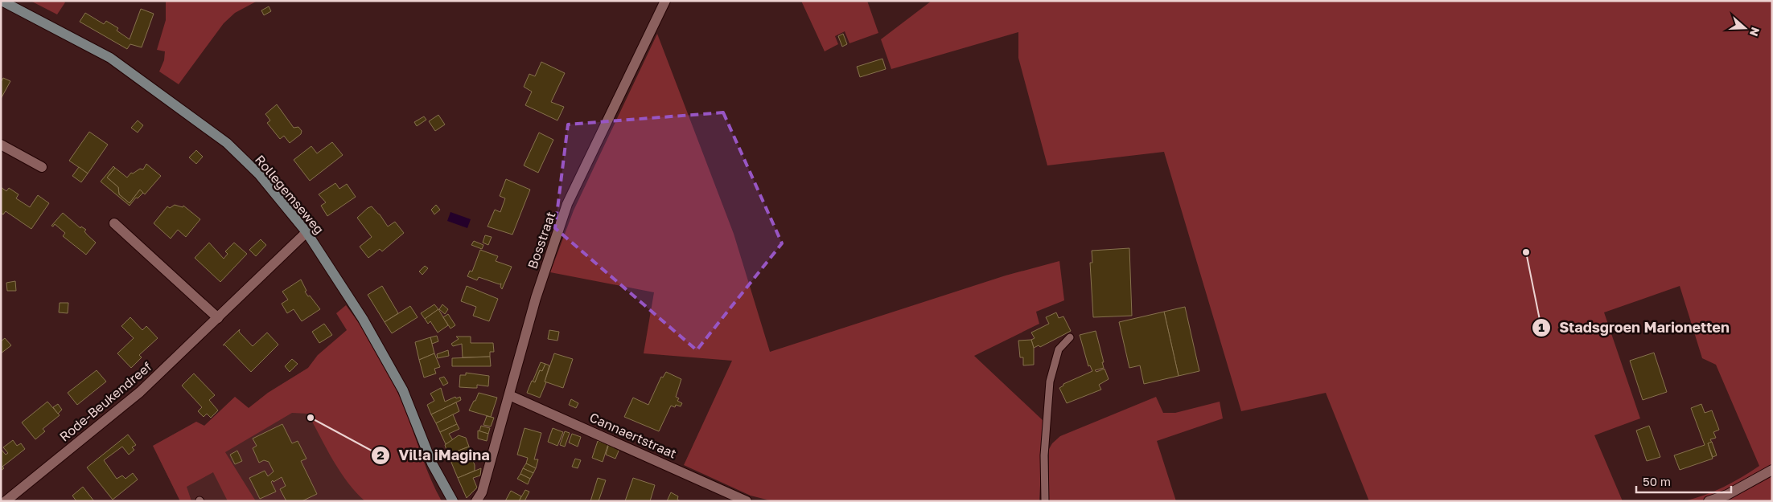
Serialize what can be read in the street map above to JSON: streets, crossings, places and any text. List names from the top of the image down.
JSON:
{
  "streets": {
    "street": [
      "Rollegemseweg",
      "Bosstraat",
      "Rode-Beukendreef",
      "Cannaertstraat"
    ]
  },
  "crossings": [
    ["Rollegemseweg", "Rode-Beukendreef"],
    ["Bosstraat", "Cannaertstraat"]
  ],
  "places": ["Stadsgroen Marionetten", "Vil!a iMagina"],
  "scale_bar": "50 m",
  "north": "right"
}
